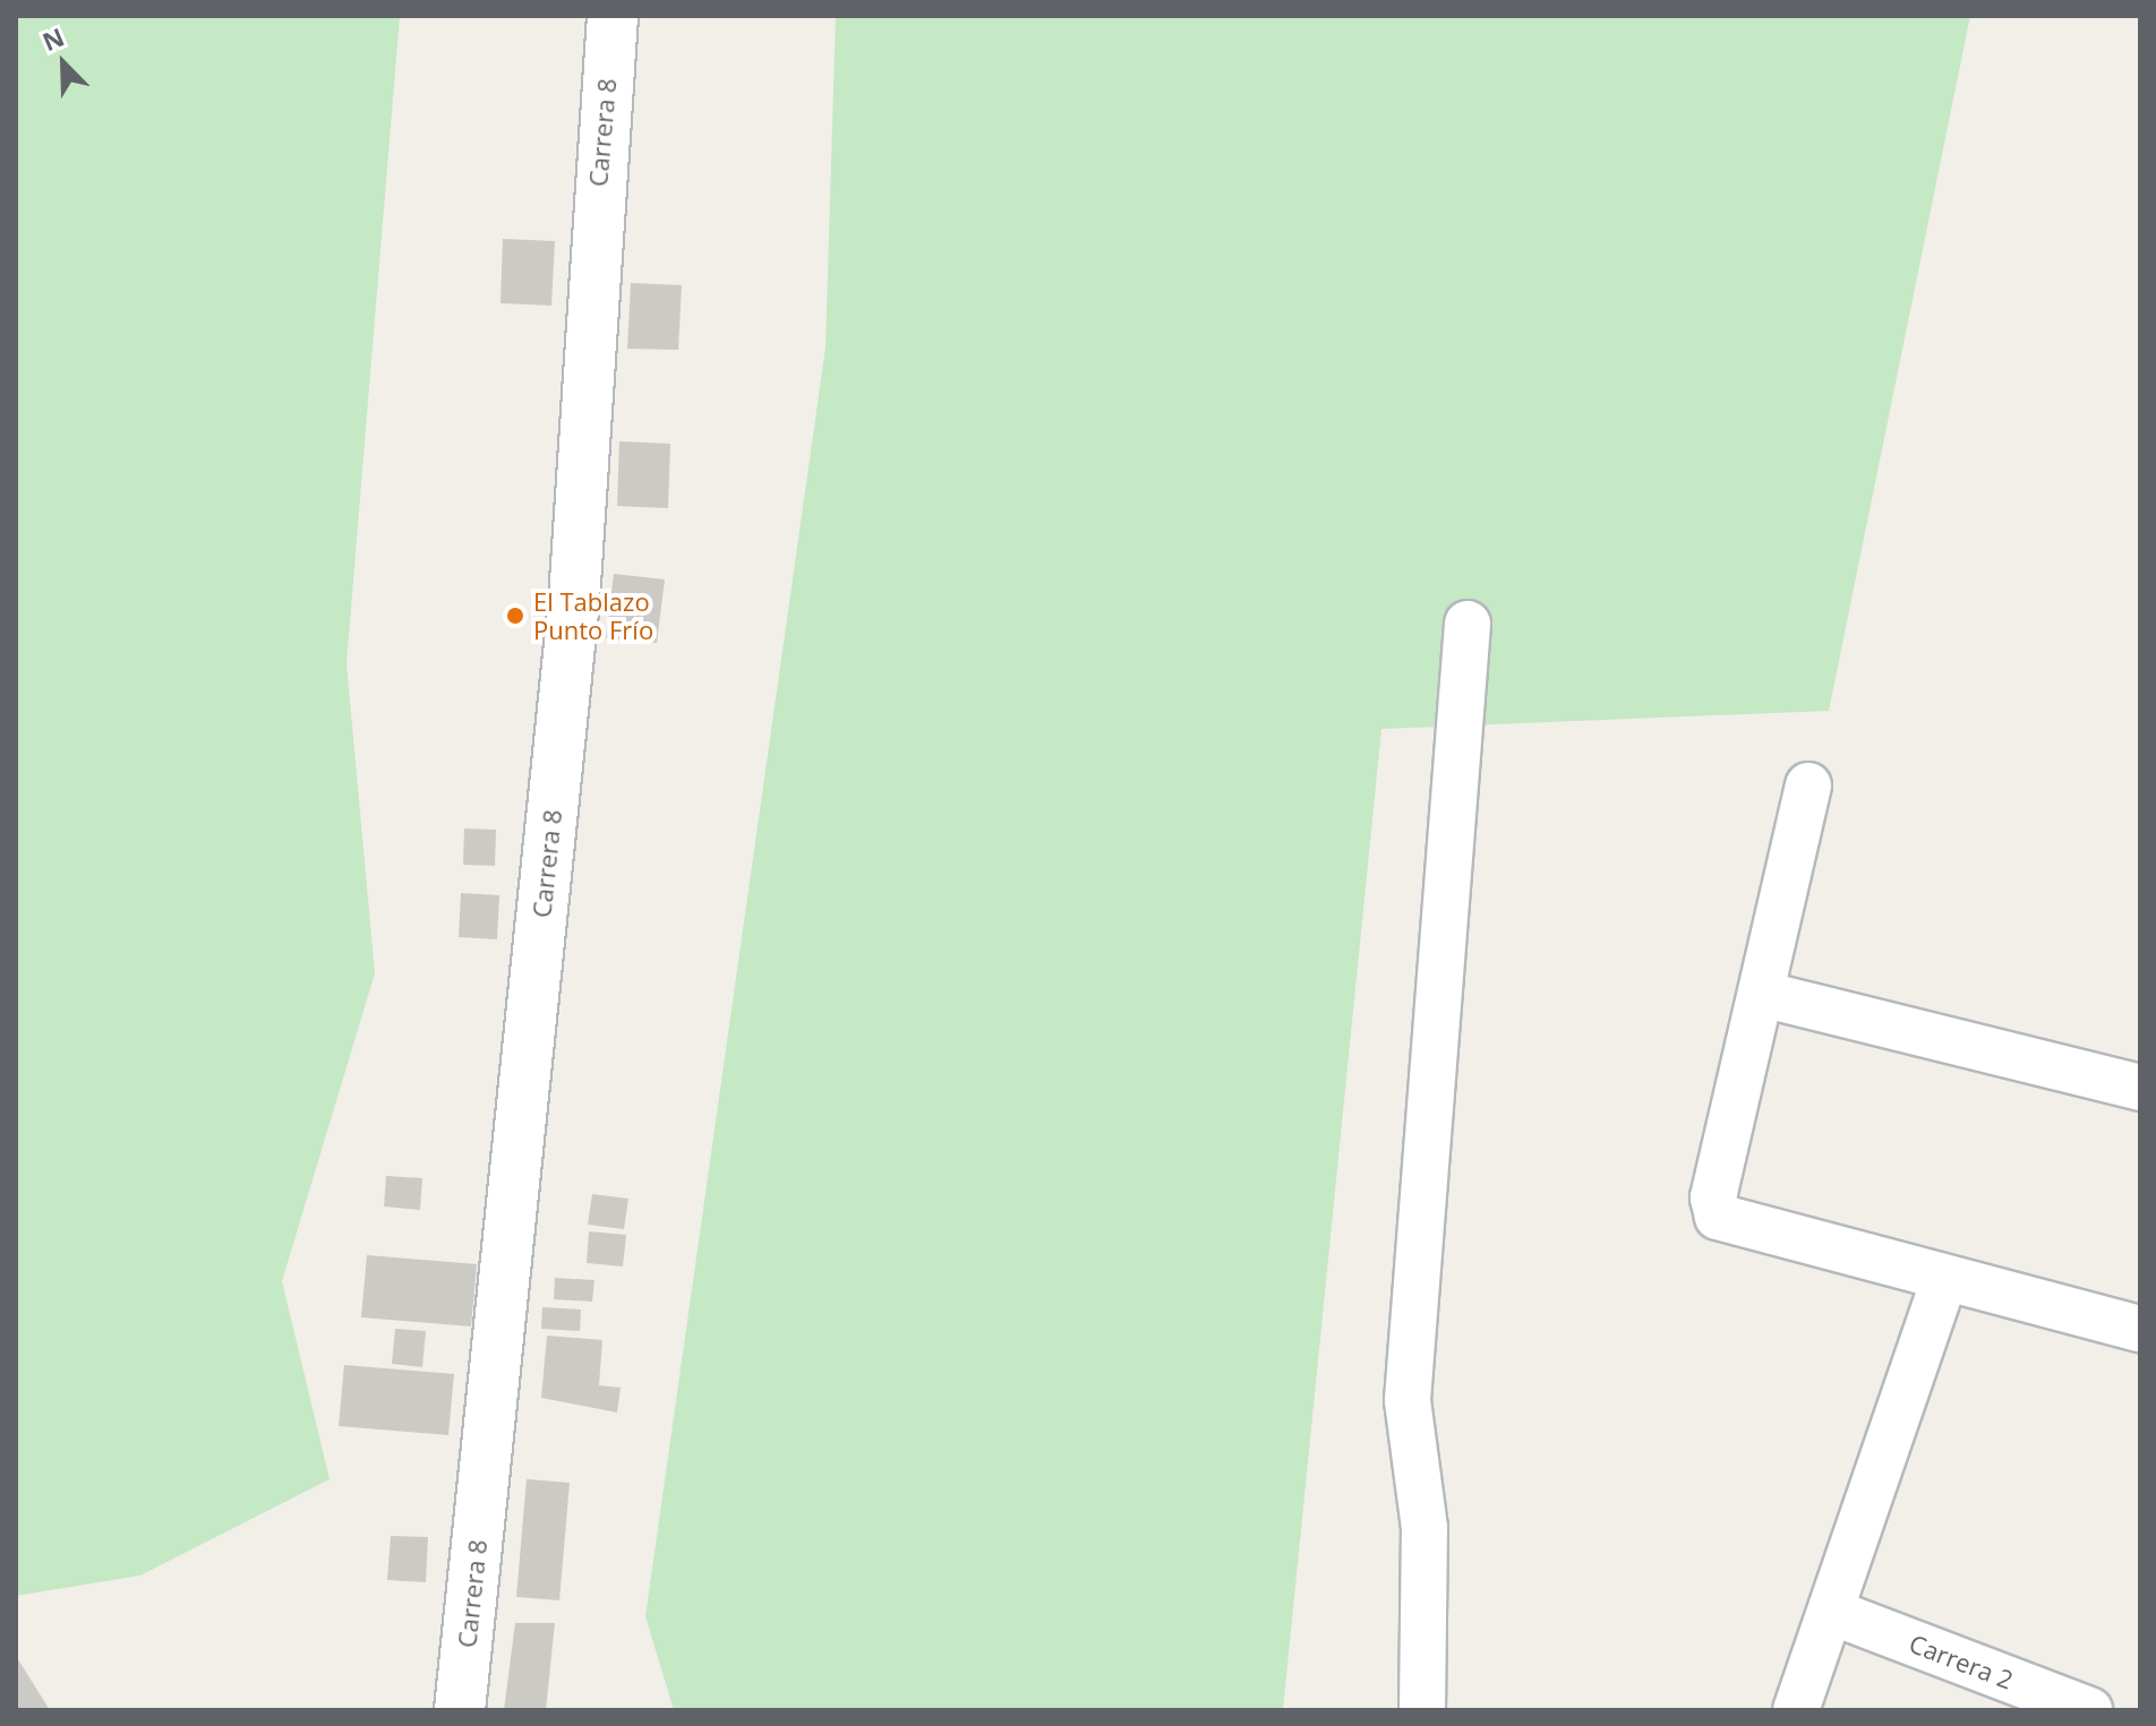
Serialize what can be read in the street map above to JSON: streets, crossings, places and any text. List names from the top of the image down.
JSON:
{
  "streets": {
    "street": ["Carrera 8", "Carrera 2"]
  },
  "places": ["El Tablazo Punto Frío"],
  "north": "top left"
}
